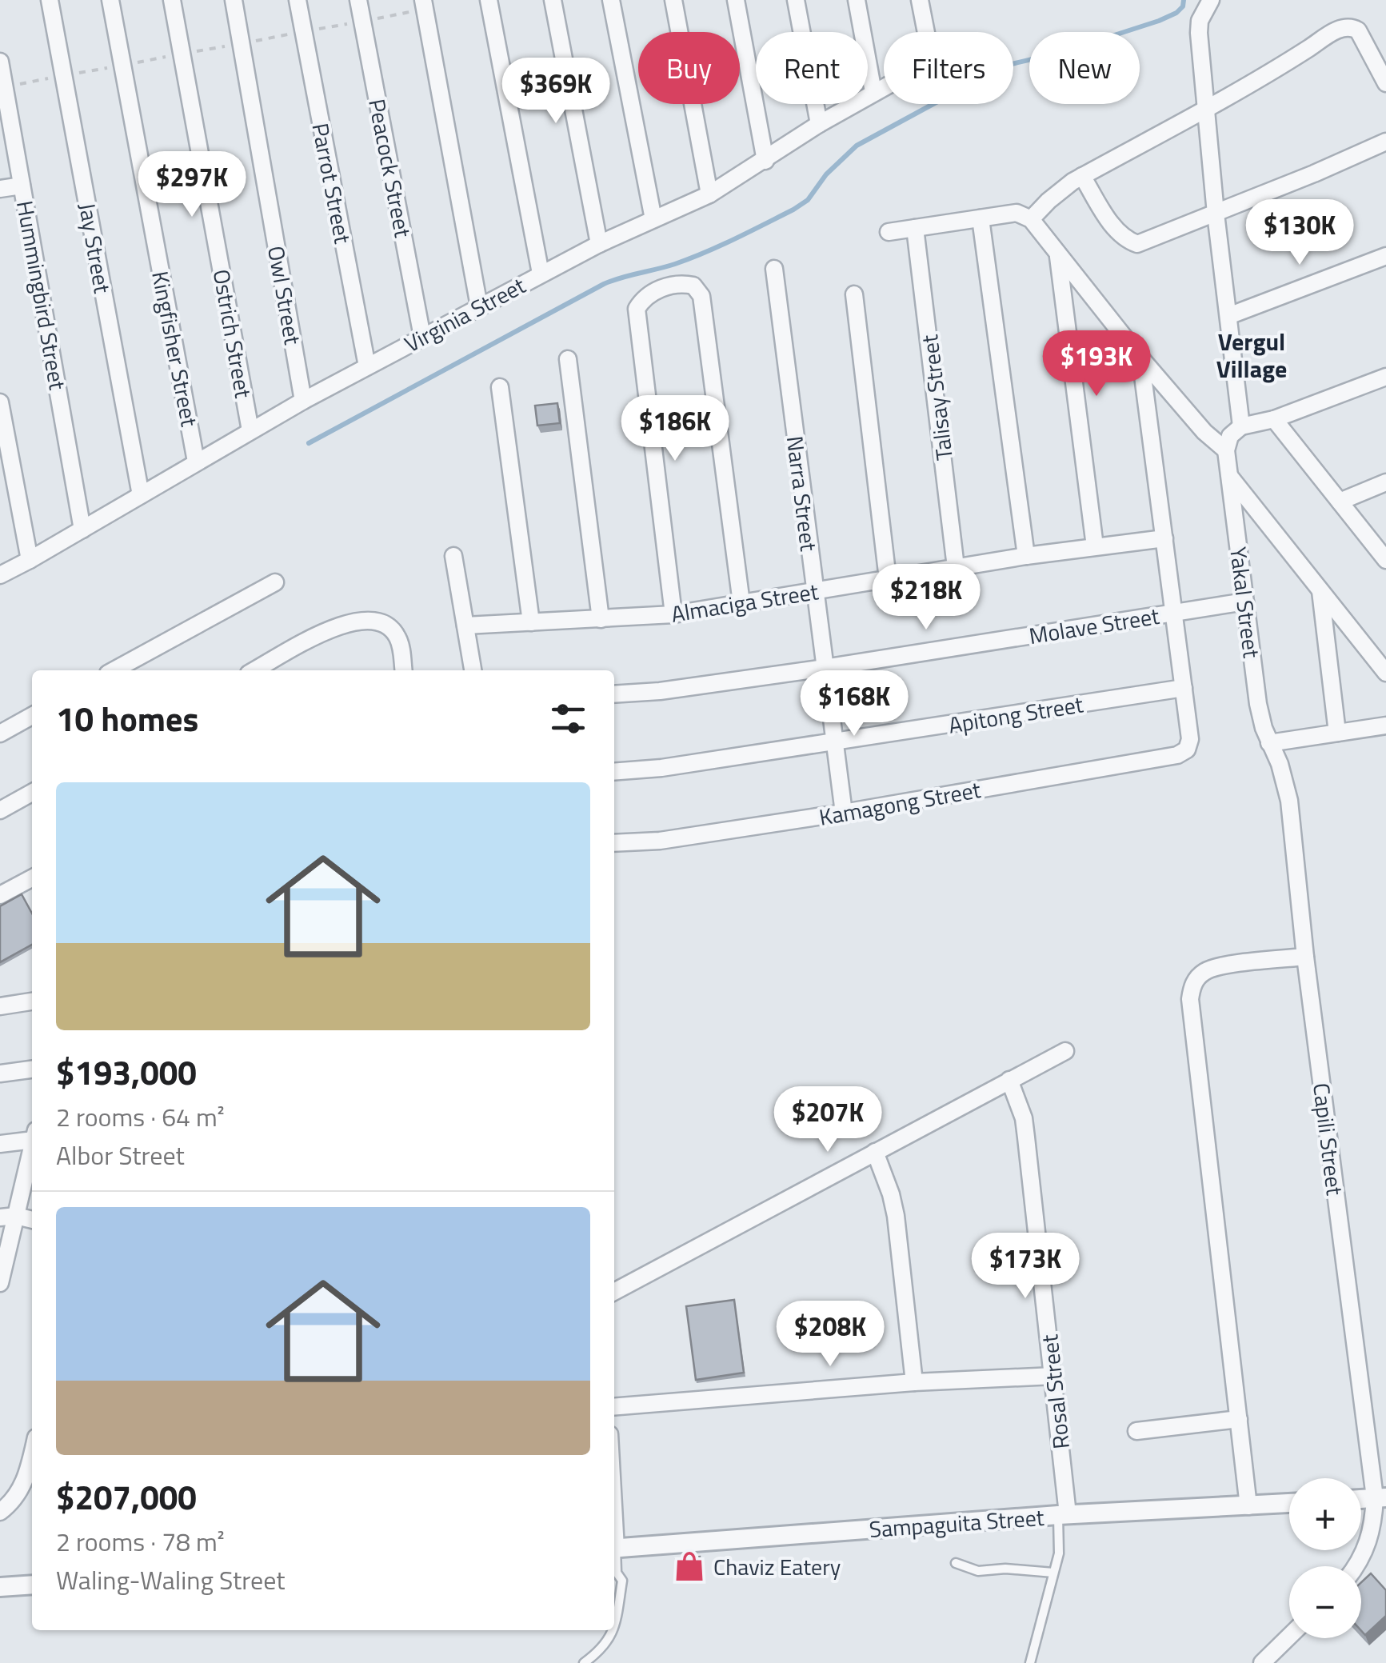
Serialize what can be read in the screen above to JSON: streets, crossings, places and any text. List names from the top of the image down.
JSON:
{
  "streets": {
    "street": [
      "Peacock Street",
      "Parrot Street",
      "Jay Street",
      "Hummingbird Street",
      "Owl Street",
      "Virginia Street",
      "Ostrich Street",
      "Kingfisher Street",
      "Talisay Street",
      "Narra Street",
      "Almaciga Street",
      "Yakal Street",
      "Molave Street",
      "Apitong Street",
      "Kamagong Street",
      "Capili Street",
      "Rosal Street",
      "Sampaguita Street"
    ]
  },
  "crossings": [
    ["Peacock Street", "Virginia Street"],
    ["Parrot Street", "Virginia Street"],
    ["Jay Street", "Virginia Street"],
    ["Hummingbird Street", "Virginia Street"],
    ["Owl Street", "Virginia Street"],
    ["Virginia Street", "Ostrich Street"],
    ["Virginia Street", "Kingfisher Street"],
    ["Talisay Street", "Almaciga Street"],
    ["Narra Street", "Almaciga Street"],
    ["Narra Street", "Molave Street"],
    ["Narra Street", "Apitong Street"],
    ["Narra Street", "Kamagong Street"],
    ["Yakal Street", "Molave Street"],
    ["Yakal Street", "Capili Street"],
    ["Apitong Street", "Kamagong Street"],
    ["Rosal Street", "Sampaguita Street"]
  ],
  "districts": ["Vergul Village"],
  "places": {
    "shop": ["Chaviz Eatery"]
  },
  "page": {
    "chip": [
      "Buy",
      "Rent",
      "Filters",
      "New"
    ],
    "price": [
      "$369K",
      "$297K",
      "$130K",
      "$193K",
      "$186K",
      "$218K",
      "$168K",
      "$207K",
      "$173K",
      "$208K"
    ],
    "heading": "10 homes",
    "list": [
      {
        "name": "$193,000",
        "note": "2 rooms · 64 m² · Albor Street"
      },
      {
        "name": "$207,000",
        "note": "2 rooms · 78 m² · Waling-Waling Street"
      }
    ],
    "map_buttons": ["+", "−"]
  }
}
